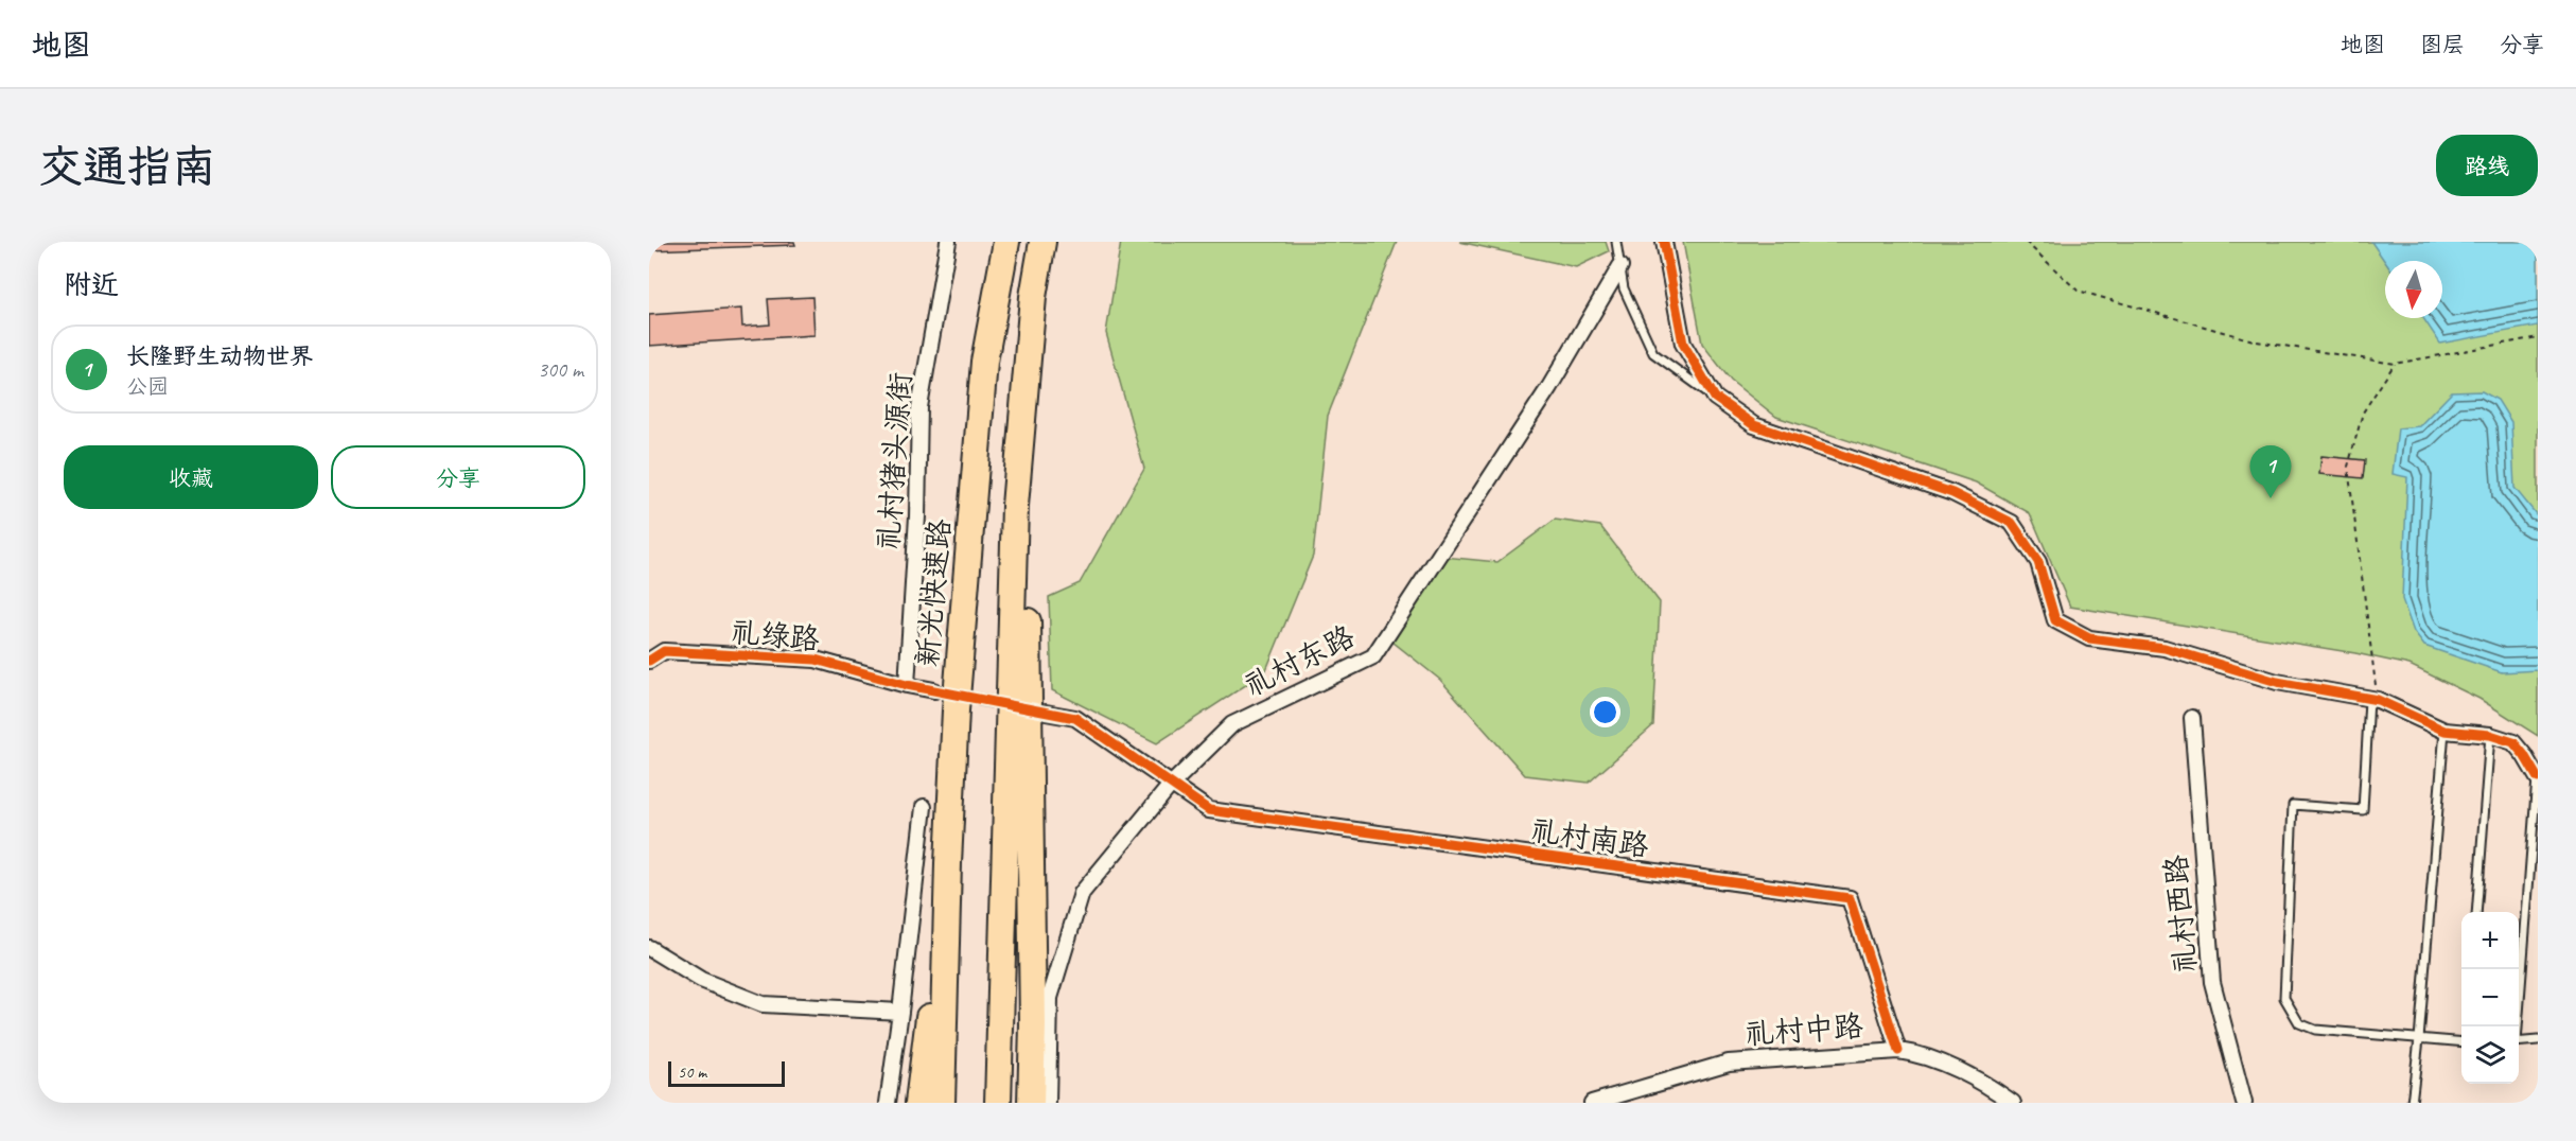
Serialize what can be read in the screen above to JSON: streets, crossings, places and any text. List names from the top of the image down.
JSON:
{
  "streets": {
    "highway": ["新光快速路"],
    "street": [
      "礼村猪头源街",
      "礼绿路",
      "礼村东路",
      "礼村南路",
      "礼村西路",
      "礼村中路"
    ]
  },
  "crossings": [
    ["礼村猪头源街", "礼绿路"],
    ["礼村东路", "礼村南路"],
    ["礼村南路", "礼村中路"]
  ],
  "scale_bar": "50 m",
  "north": "bottom",
  "page": {
    "header": "地图",
    "nav": ["地图", "图层", "分享"],
    "buttons": [
      "路线",
      ["收藏", "分享"]
    ],
    "title": "交通指南",
    "heading": "附近",
    "list": [
      {
        "mark": "1",
        "name": "长隆野生动物世界",
        "note": "公园",
        "value": "300 m"
      }
    ],
    "pins": "1",
    "map_buttons": ["+", "−"],
    "scale": "50 m"
  }
}
